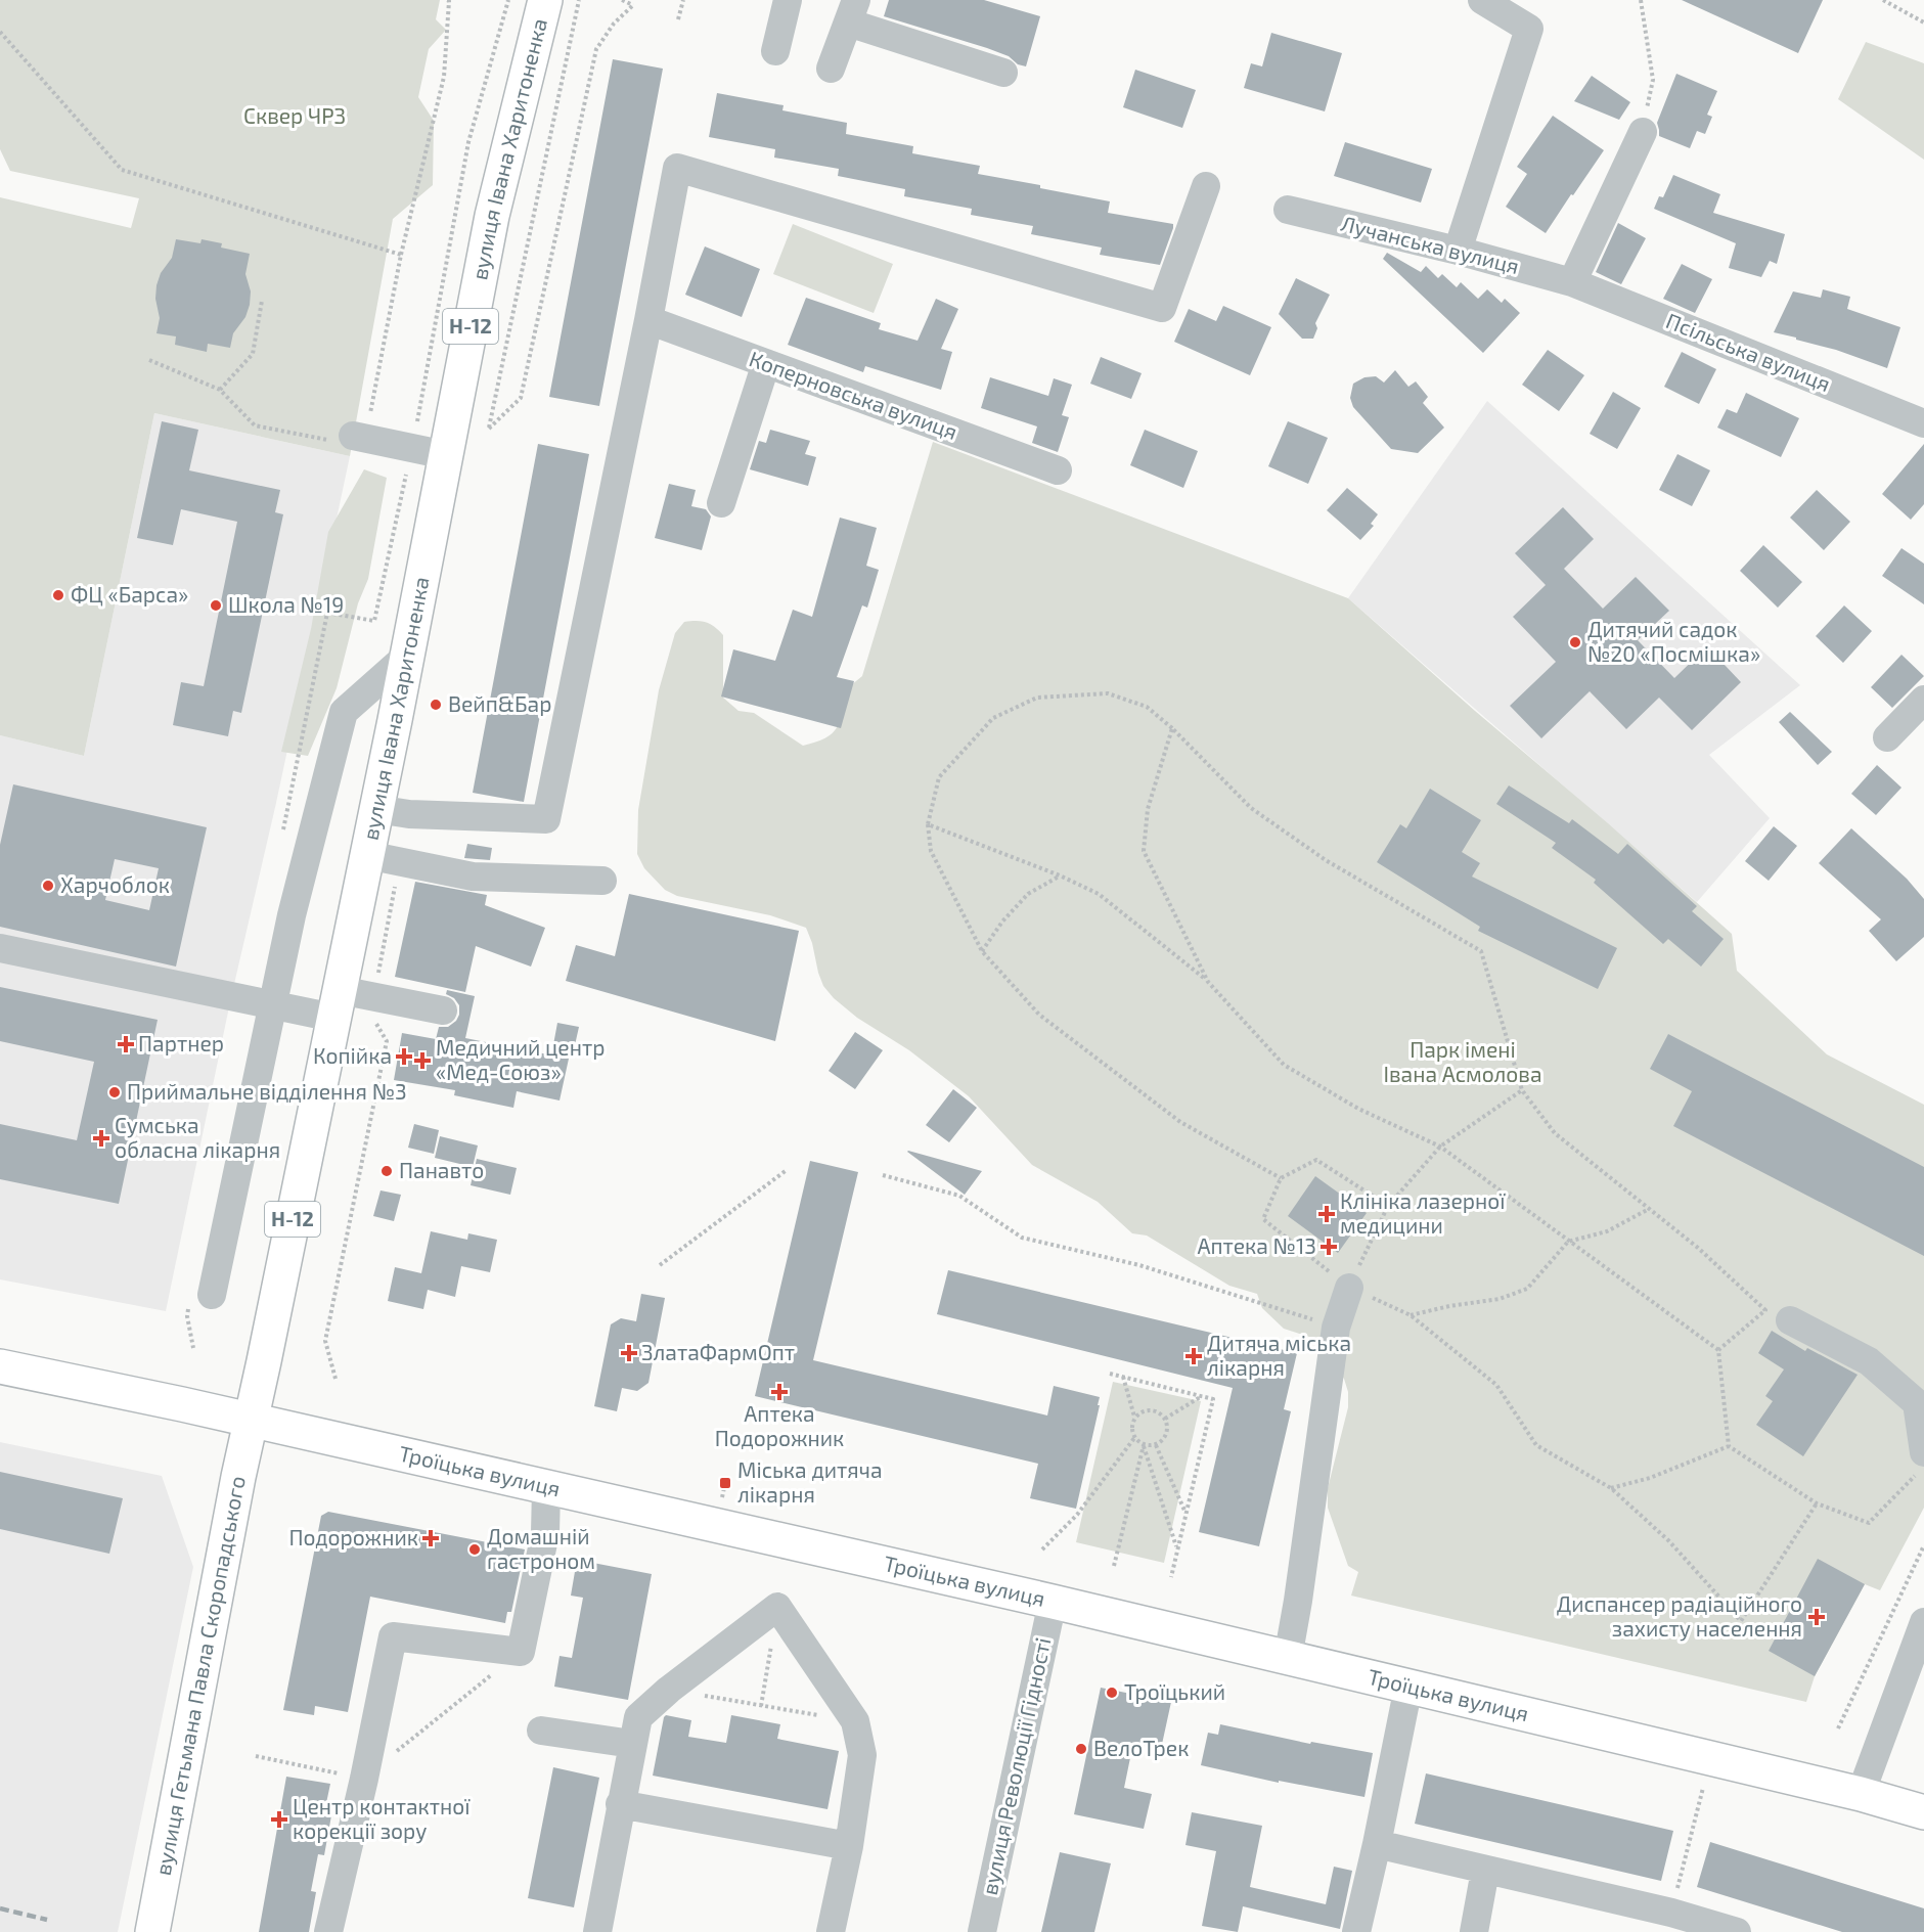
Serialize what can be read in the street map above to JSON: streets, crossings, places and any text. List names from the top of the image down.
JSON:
{
  "streets": {
    "main road": [
      "вулиця Івана Харитоненка",
      "Н-12",
      "Троїцька вулиця",
      "вулиця Гетьмана Павла Скоропадського"
    ],
    "street": [
      "Лучанська вулиця",
      "Псільська вулиця",
      "Коперновська вулиця",
      "вулиця Революції Гідності"
    ]
  },
  "crossings": [
    ["вулиця Івана Харитоненка", "Троїцька вулиця"],
    ["вулиця Івана Харитоненка", "вулиця Гетьмана Павла Скоропадського"],
    ["Лучанська вулиця", "Псільська вулиця"],
    ["Троїцька вулиця", "вулиця Гетьмана Павла Скоропадського"],
    ["Троїцька вулиця", "вулиця Революції Гідності"]
  ],
  "parks": ["Сквер ЧРЗ", "Парк імені Івана Асмолова"],
  "places": {
    "other": [
      "ФЦ «Барса»",
      "Школа №19",
      "Дитячий садок №20 «Посмішка»",
      "Вейп&Бар",
      "Харчоблок",
      "Приймальне відділення №3",
      "Панавто",
      "Домашній гастроном",
      "Троїцький",
      "ВелоТрек"
    ],
    "health": [
      "Партнер",
      "Копійка",
      "Медичний центр «Мед-Союз»",
      "Сумська обласна лікарня",
      "Клініка лазерної медицини",
      "Аптека №13",
      "ЗлатаФармОпт",
      "Дитяча міська лікарня",
      "Аптека Подорожник",
      "Подорожник",
      "Диспансер радіаційного захисту населення",
      "Центр контактної корекції зору"
    ],
    "transit": ["Міська дитяча лікарня"]
  }
}
